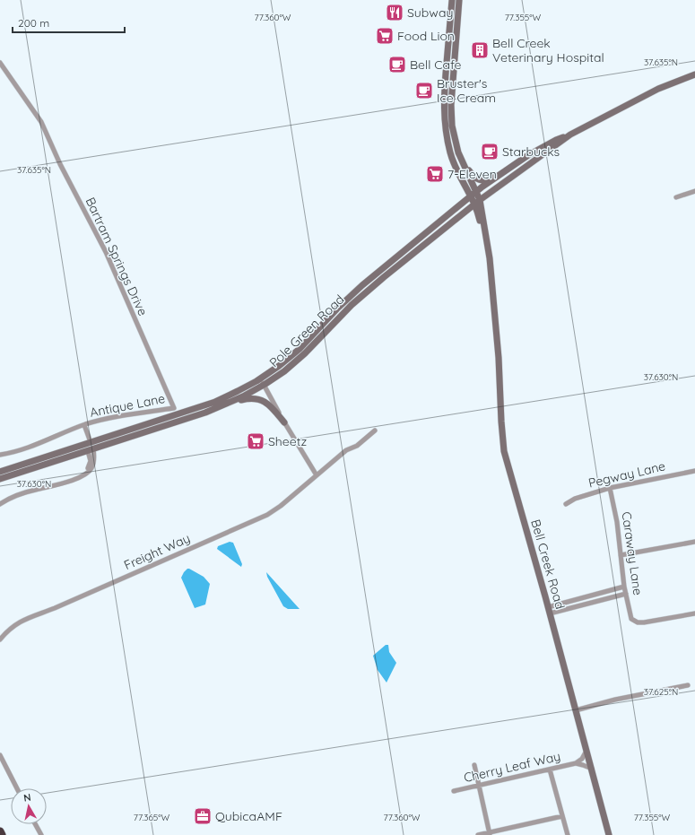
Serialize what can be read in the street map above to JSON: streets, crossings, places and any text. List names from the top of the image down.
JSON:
{
  "streets": {
    "main road": ["Pole Green Road", "Bell Creek Road"],
    "street": [
      "Bartram Springs Drive",
      "Antique Lane",
      "Pegway Lane",
      "Freight Way",
      "Caraway Lane",
      "Cherry Leaf Way"
    ]
  },
  "crossings": [
    ["Bartram Springs Drive", "Antique Lane"],
    ["Pole Green Road", "Antique Lane"],
    ["Pole Green Road", "Bell Creek Road"],
    ["Pegway Lane", "Caraway Lane"],
    ["Bell Creek Road", "Cherry Leaf Way"]
  ],
  "places": {
    "restaurant": ["Subway"],
    "supermarket": ["Food Lion", "7-Eleven", "Sheetz"],
    "building": ["Bell Creek Veterinary Hospital"],
    "cafe": ["Bell Cafe", "Bruster's Ice Cream", "Starbucks"],
    "office": ["QubicaAMF"]
  },
  "scale_bar": "200 m",
  "north": "top",
  "coordinates": [
    "77.360°W",
    "77.355°W",
    "37.635°N",
    "37.630°N",
    "37.625°N",
    "77.365°W"
  ]
}
